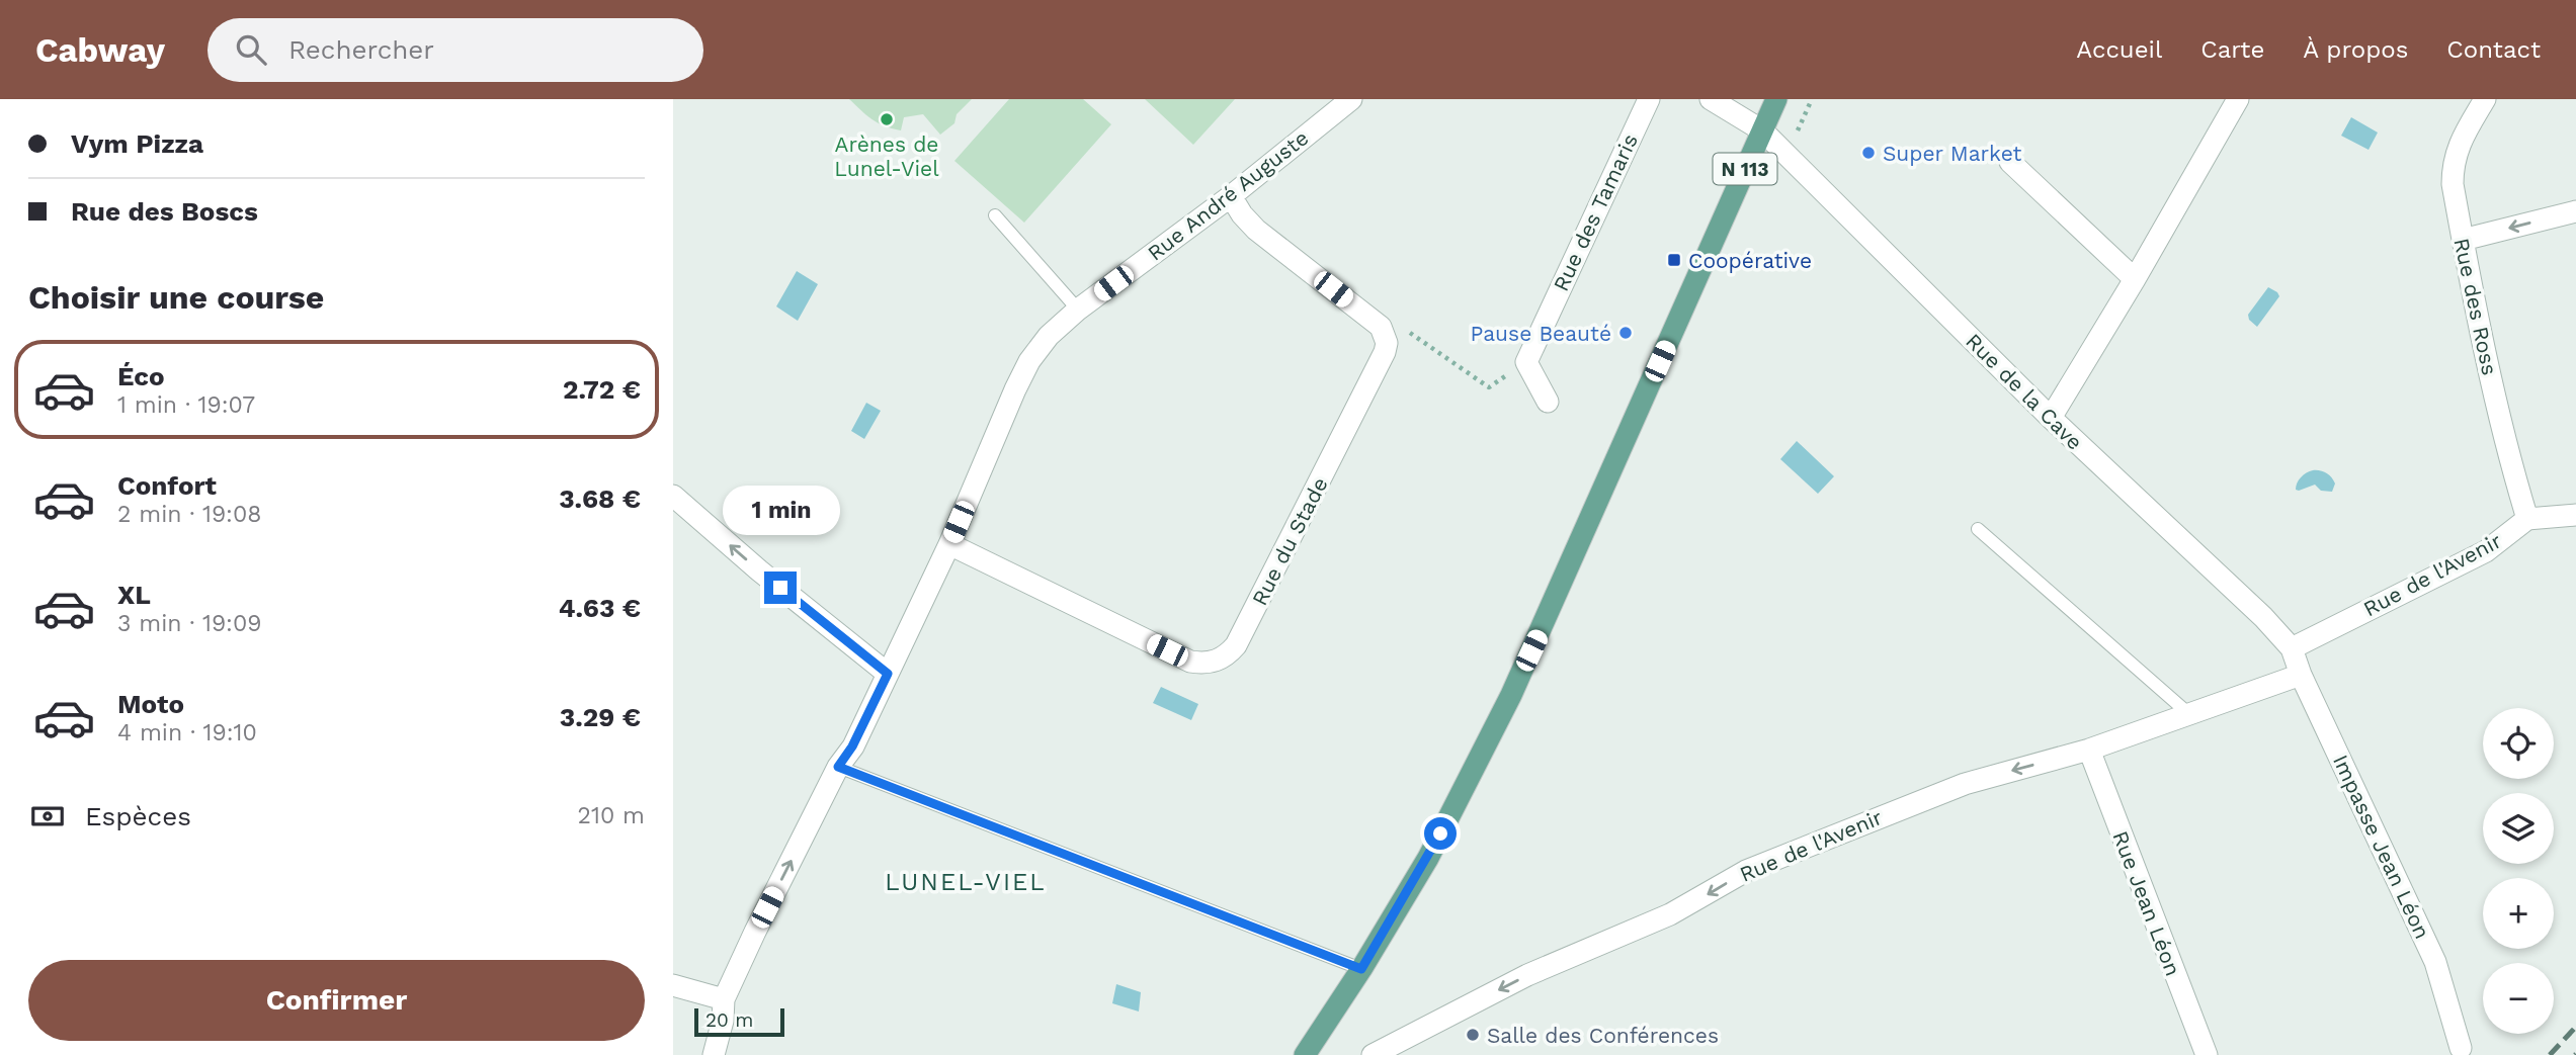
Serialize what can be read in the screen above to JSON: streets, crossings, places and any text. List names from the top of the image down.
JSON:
{
  "streets": {
    "main road": ["N 113"],
    "street": [
      "Rue André Auguste",
      "Rue des Tamaris",
      "Rue des Ross",
      "Rue de la Cave",
      "Rue du Stade",
      "Rue de l'Avenir",
      "Impasse Jean Léon",
      "Rue Jean Léon"
    ]
  },
  "crossings": [
    ["N 113", "Rue de la Cave"],
    ["Rue André Auguste", "Rue du Stade"],
    ["Rue des Ross", "Rue de l'Avenir"],
    ["Rue de la Cave", "Rue de l'Avenir"],
    ["Rue de la Cave", "Impasse Jean Léon"],
    ["Rue de l'Avenir", "Impasse Jean Léon"],
    ["Rue de l'Avenir", "Rue Jean Léon"]
  ],
  "one_way": ["Rue de l'Avenir"],
  "districts": ["LUNEL-VIEL"],
  "places": {
    "other": [
      "Arènes de Lunel-Viel",
      "Super Market",
      "Pause Beauté",
      "Salle des Conférences"
    ],
    "transit": ["Coopérative"]
  },
  "scale_bar": "20 m",
  "page": {
    "header": "Cabway",
    "search": "Rechercher",
    "nav": [
      "Accueil",
      "Carte",
      "À propos",
      "Contact"
    ],
    "banner": ["Vym Pizza", "Rue des Boscs"],
    "heading": "Choisir une course",
    "list": [
      {
        "name": "Éco",
        "note": "1 min · 19:07",
        "value": "2.72 €"
      },
      {
        "name": "Confort",
        "note": "2 min · 19:08",
        "value": "3.68 €"
      },
      {
        "name": "XL",
        "note": "3 min · 19:09",
        "value": "4.63 €"
      },
      {
        "name": "Moto",
        "note": "4 min · 19:10",
        "value": "3.29 €"
      }
    ],
    "bubble": "1 min",
    "map_buttons": ["+", "−"],
    "pay": ["Espèces", "210 m"],
    "buttons": "Confirmer",
    "scale": "20 m"
  }
}
